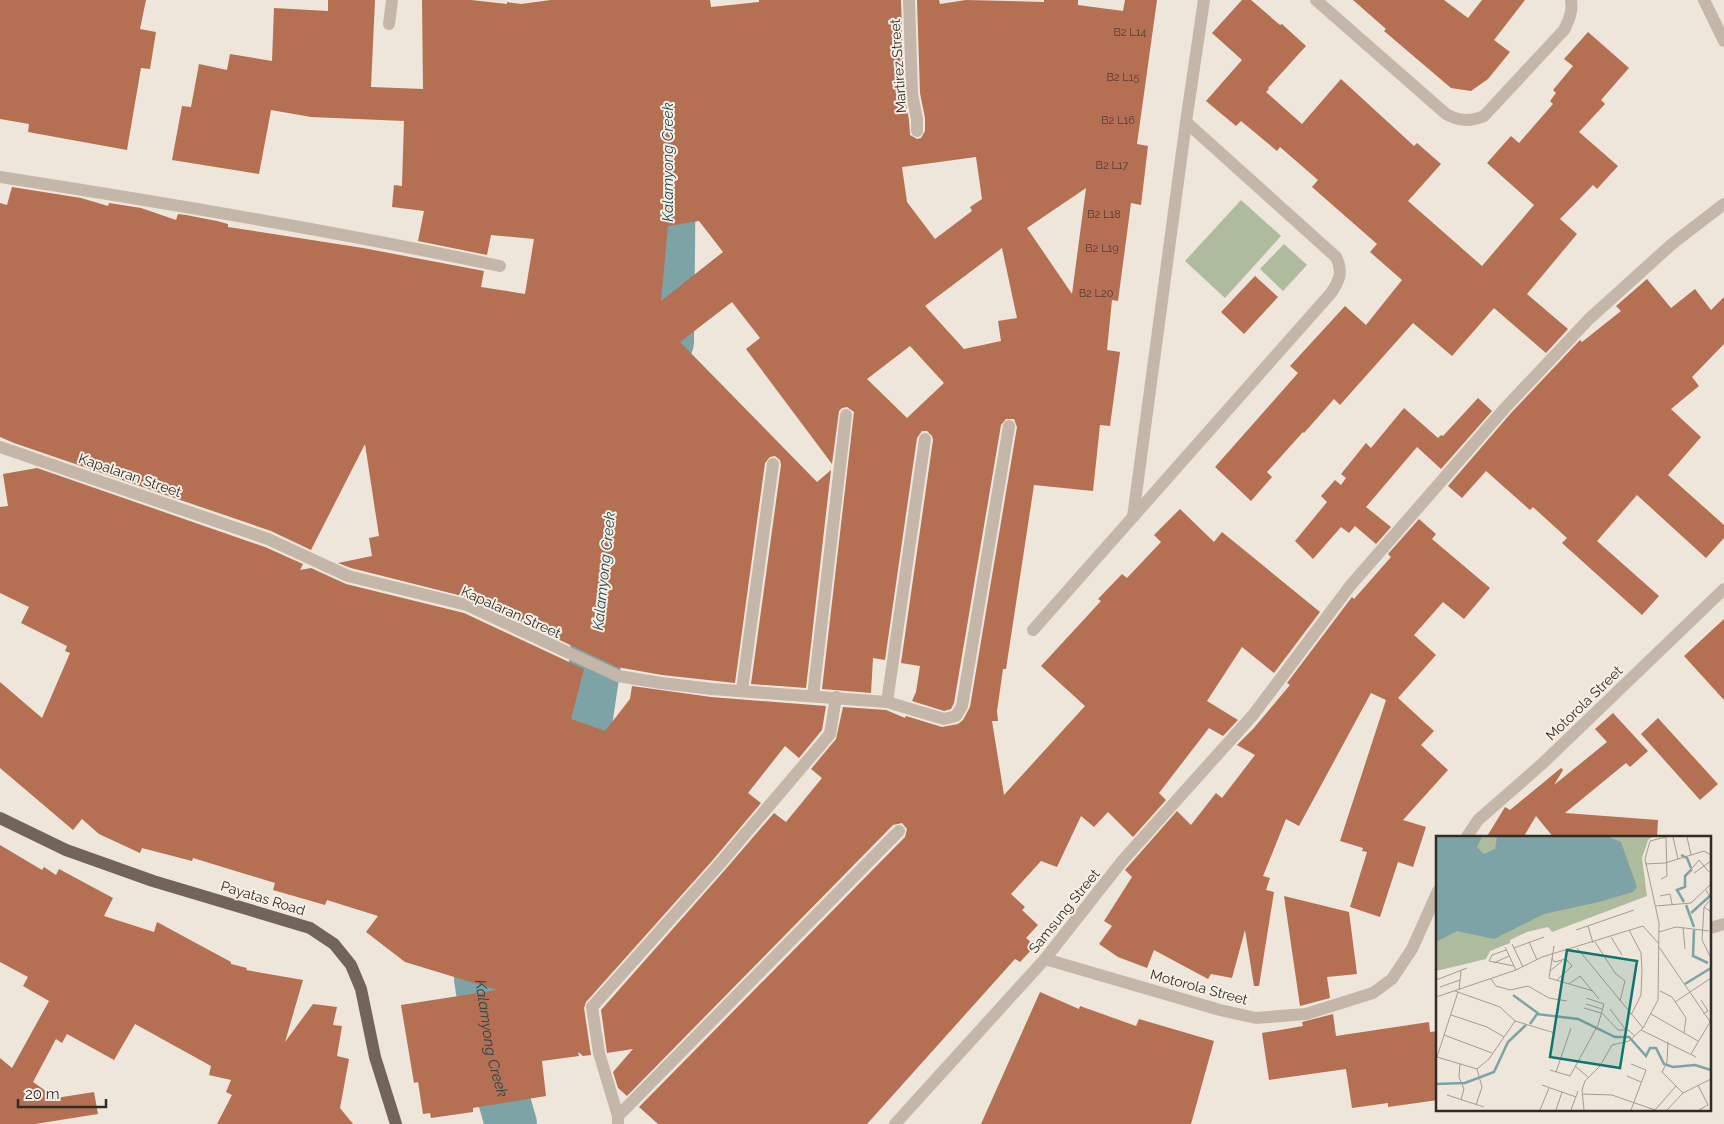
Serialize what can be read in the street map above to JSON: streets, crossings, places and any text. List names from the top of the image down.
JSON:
{
  "streets": {
    "main road": ["Payatas Road"],
    "street": [
      "Martirez Street",
      "Kapalaran Street",
      "Motorola Street",
      "Samsung Street"
    ]
  },
  "crossings": [
    ["Motorola Street", "Samsung Street"]
  ],
  "water": ["Kalamyong Creek"],
  "house_numbers": [
    "B2 L14",
    "B2 L15",
    "B2 L16",
    "B2 L17",
    "B2 L18",
    "B2 L19",
    "B2 L20"
  ],
  "scale_bar": "20 m"
}
